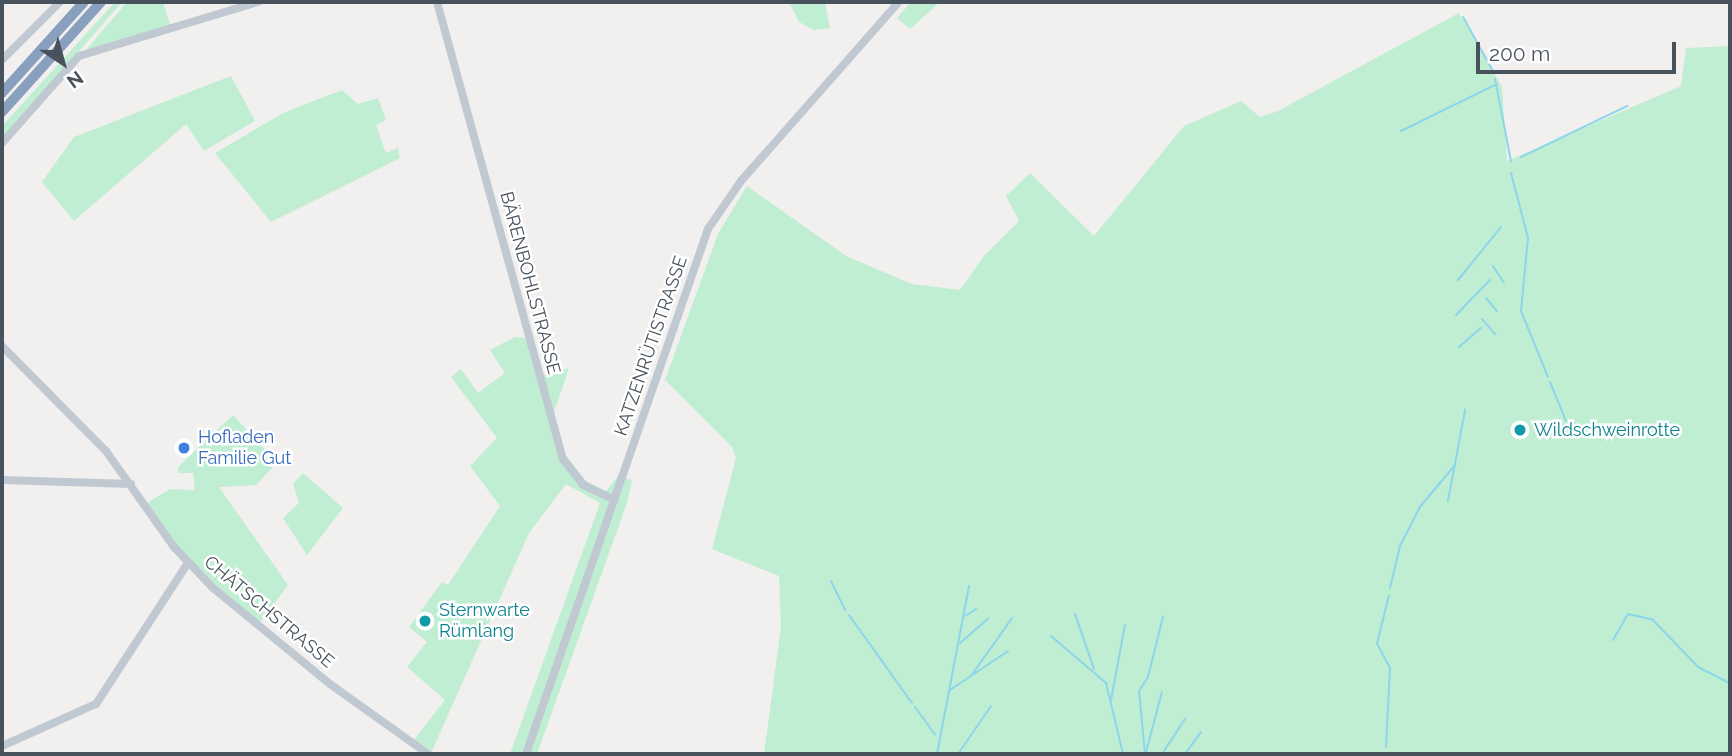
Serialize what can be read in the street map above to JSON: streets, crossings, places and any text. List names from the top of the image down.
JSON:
{
  "streets": {
    "street": ["BÄRENBOHLSTRASSE", "KATZENRÜTISTRASSE", "CHÄTSCHSTRASSE"]
  },
  "crossings": [
    ["BÄRENBOHLSTRASSE", "KATZENRÜTISTRASSE"]
  ],
  "places": ["Wildschweinrotte", "Hofladen Familie Gut", "Sternwarte Rümlang"],
  "scale_bar": "200 m",
  "north": "bottom right"
}
